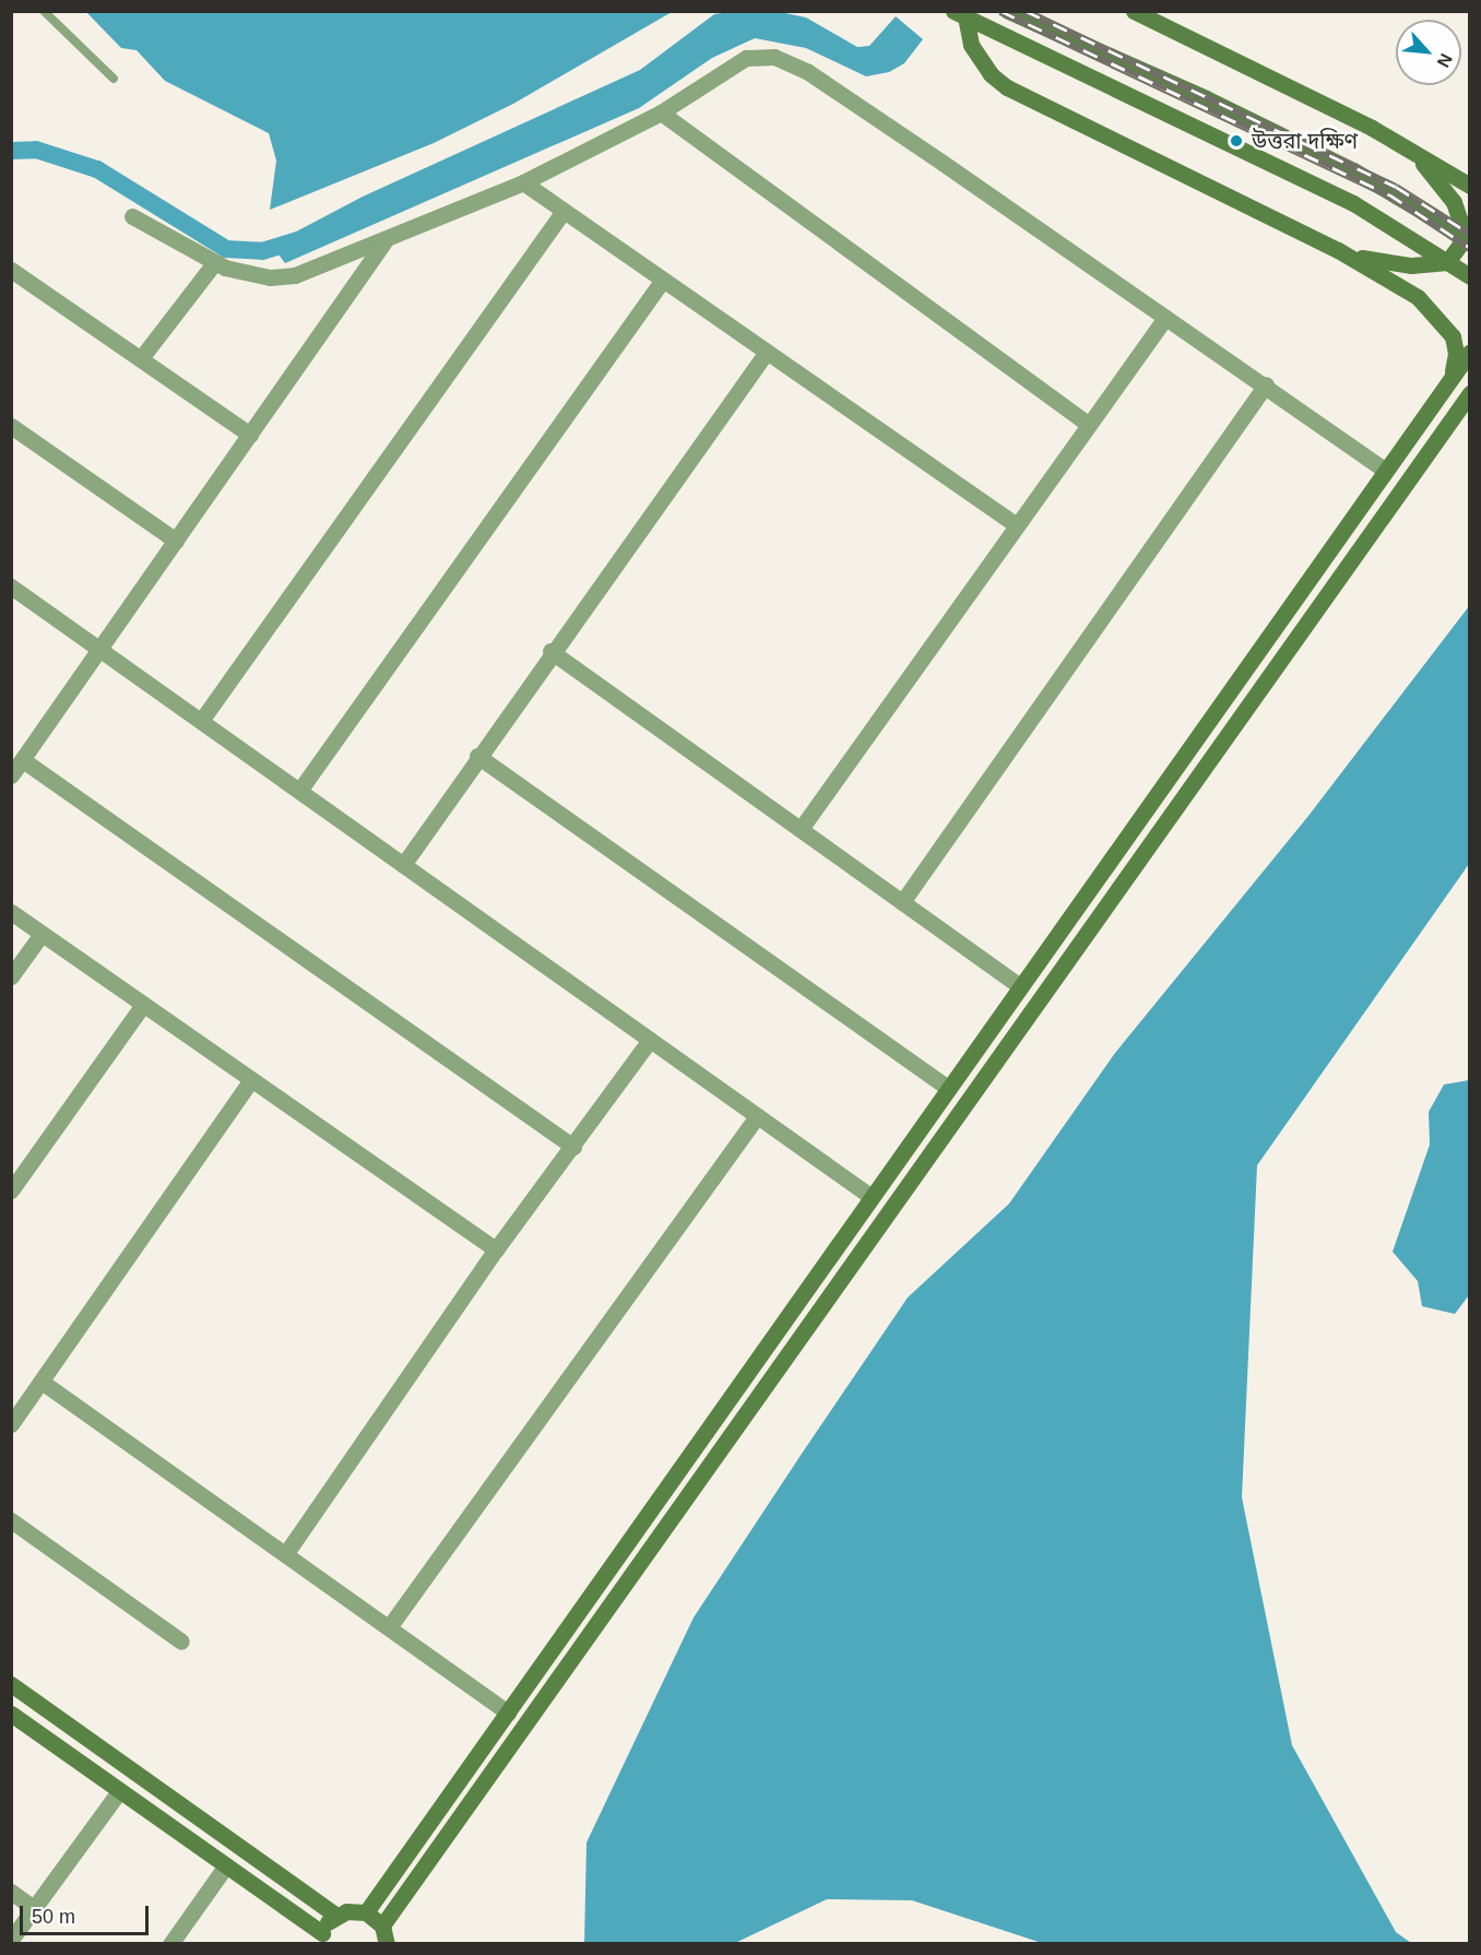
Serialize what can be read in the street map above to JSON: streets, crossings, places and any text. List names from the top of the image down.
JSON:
{
  "places": ["উত্তরা দক্ষিণ"],
  "scale_bar": "50 m",
  "north": "bottom right"
}
